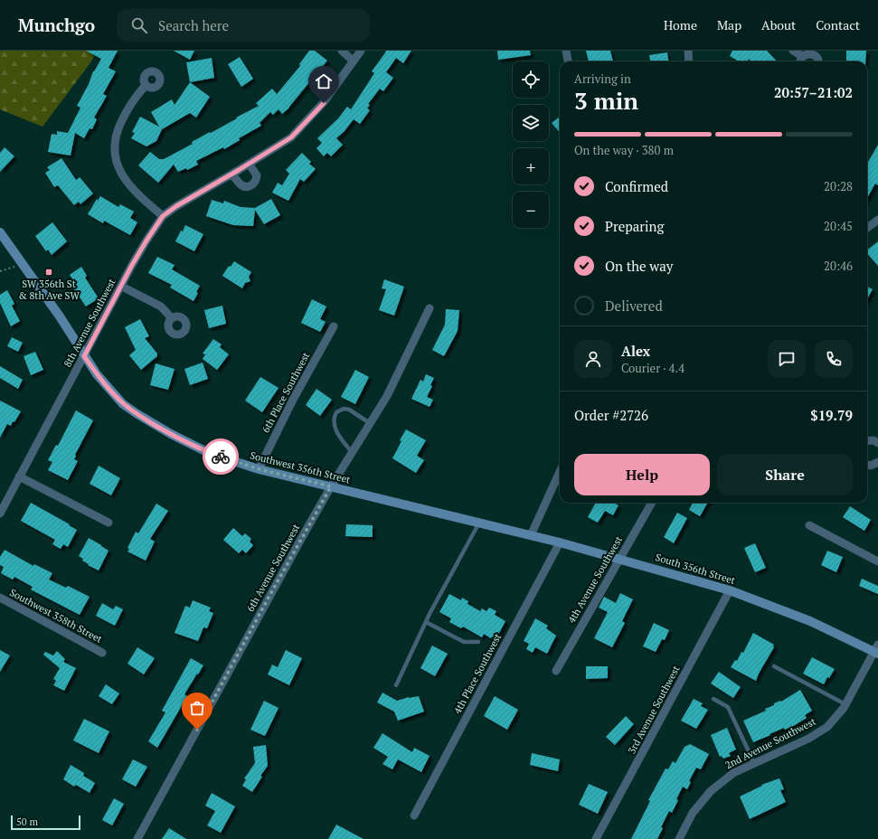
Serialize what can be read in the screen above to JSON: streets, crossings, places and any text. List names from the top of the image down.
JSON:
{
  "streets": {
    "main road": ["Southwest 356th Street", "South 356th Street"],
    "street": [
      "8th Avenue Southwest",
      "6th Place Southwest",
      "6th Avenue Southwest",
      "4th Avenue Southwest",
      "Southwest 358th Street",
      "4th Place Southwest",
      "3rd Avenue Southwest",
      "2nd Avenue Southwest"
    ]
  },
  "crossings": [
    ["8th Avenue Southwest", "Southwest 356th Street"],
    ["6th Place Southwest", "Southwest 356th Street"],
    ["Southwest 356th Street", "6th Avenue Southwest"],
    ["Southwest 356th Street", "South 356th Street"],
    ["South 356th Street", "4th Avenue Southwest"],
    ["South 356th Street", "4th Place Southwest"],
    ["South 356th Street", "3rd Avenue Southwest"],
    ["South 356th Street", "2nd Avenue Southwest"]
  ],
  "places": {
    "transit": ["SW 356th St & 8th Ave SW"]
  },
  "scale_bar": "50 m",
  "page": {
    "header": "Munchgo",
    "search": "Search here",
    "nav": [
      "Home",
      "Map",
      "About",
      "Contact"
    ],
    "map_buttons": ["+", "−"],
    "heading": ["3 min", "Arriving in", "20:57–21:02"],
    "panel": [
      "Alex",
      "Courier · 4.4",
      "Order #2726",
      "$19.79"
    ],
    "bar": "On the way · 380 m",
    "list": [
      ["Confirmed", "20:28"],
      ["Preparing", "20:45"],
      ["On the way", "20:46"],
      "Delivered"
    ],
    "buttons": ["Help", "Share"],
    "scale": "50 m"
  }
}
